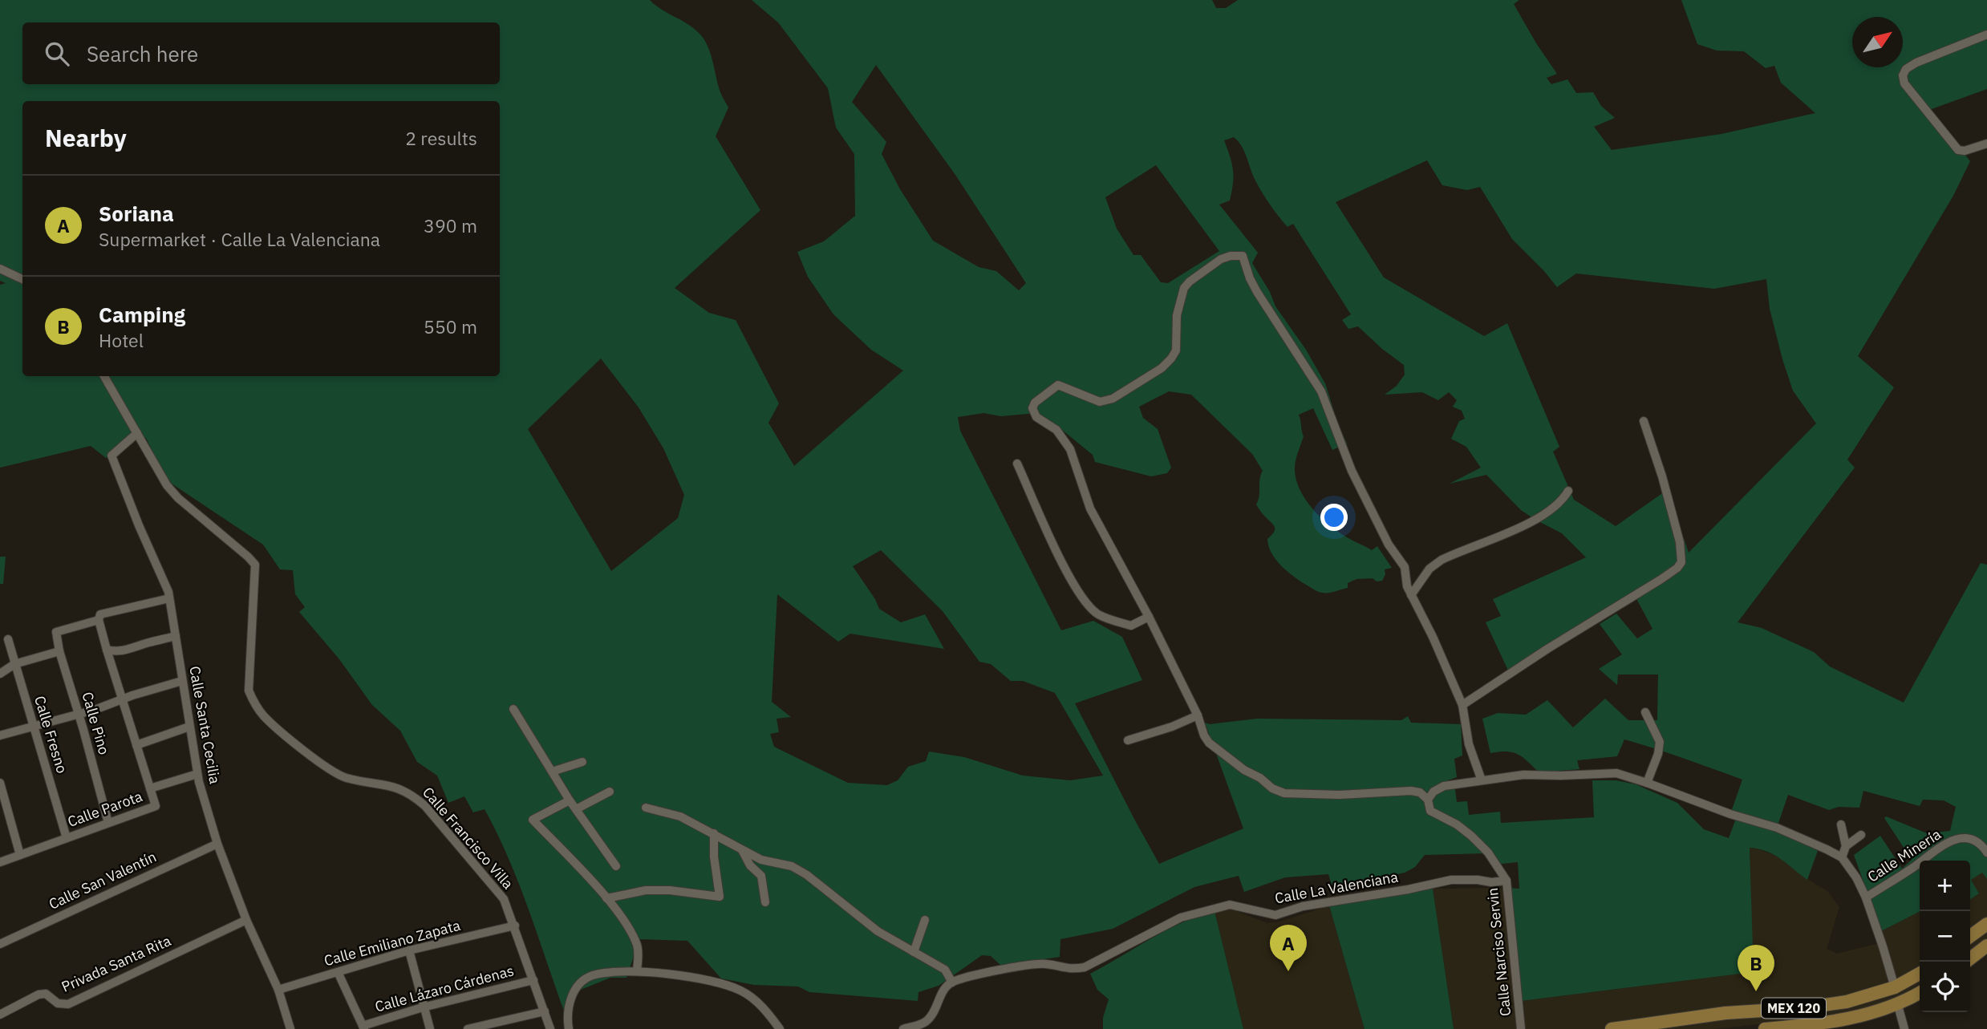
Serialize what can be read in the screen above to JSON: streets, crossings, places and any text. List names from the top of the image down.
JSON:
{
  "streets": {
    "main road": ["MEX 120"],
    "street": [
      "Calle Pino",
      "Calle Santa Cecilia",
      "Calle Fresno",
      "Calle Parota",
      "Calle Francisco Villa",
      "Calle Minería",
      "Calle San Valentín",
      "Calle La Valenciana",
      "Calle Emiliano Zapata",
      "Calle Narciso Servin",
      "Privada Santa Rita",
      "Calle Lázaro Cárdenas"
    ]
  },
  "crossings": [
    ["Calle Pino", "Calle Parota"],
    ["Calle Santa Cecilia", "Calle Parota"],
    ["Calle Santa Cecilia", "Calle Francisco Villa"],
    ["Calle Santa Cecilia", "Calle San Valentín"],
    ["Calle Santa Cecilia", "Calle Emiliano Zapata"],
    ["Calle Santa Cecilia", "Privada Santa Rita"],
    ["Calle Fresno", "Calle Parota"],
    ["Calle Francisco Villa", "Calle Emiliano Zapata"],
    ["Calle Francisco Villa", "Calle Lázaro Cárdenas"],
    ["Calle La Valenciana", "Calle Narciso Servin"]
  ],
  "north": "top right",
  "page": {
    "search": "Search here",
    "heading": ["Nearby", "2 results"],
    "list": [
      {
        "mark": "A",
        "name": "Soriana",
        "note": "Supermarket · Calle La Valenciana",
        "value": "390 m"
      },
      {
        "mark": "B",
        "name": "Camping",
        "note": "Hotel",
        "value": "550 m"
      }
    ],
    "map_buttons": ["+", "−"],
    "pins": ["A", "B"]
  }
}
